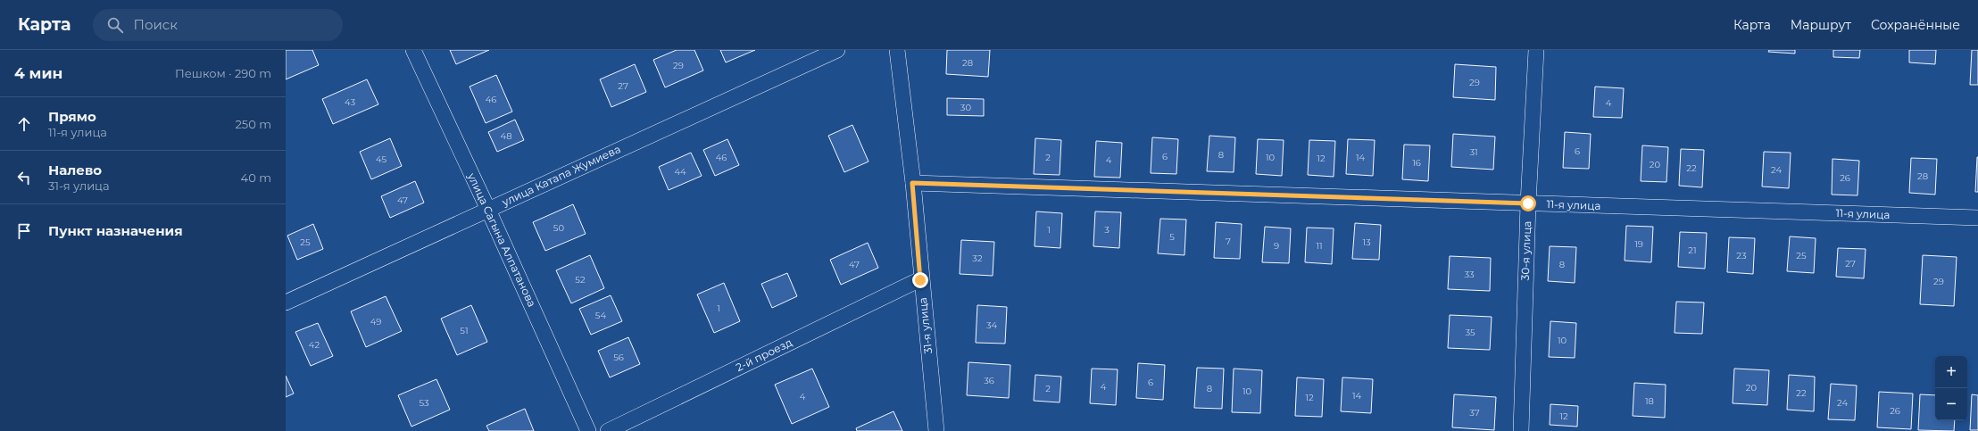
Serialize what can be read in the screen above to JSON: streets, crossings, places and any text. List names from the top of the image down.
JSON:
{
  "streets": {
    "street": [
      "улица Катапа Жумиева",
      "11-я улица",
      "улица Сагына Алпатанова",
      "30-я улица",
      "31-я улица",
      "2-й проезд"
    ]
  },
  "crossings": [
    ["улица Катапа Жумиева", "улица Сагына Алпатанова"],
    ["11-я улица", "30-я улица"],
    ["11-я улица", "31-я улица"],
    ["31-я улица", "2-й проезд"]
  ],
  "house_numbers": [
    "28",
    "29",
    "29",
    "27",
    "46",
    "43",
    "4",
    "30",
    "48",
    "6",
    "31",
    "8",
    "6",
    "46",
    "2",
    "10",
    "14",
    "12",
    "45",
    "4",
    "16",
    "20",
    "22",
    "24",
    "44",
    "28",
    "26",
    "47",
    "50",
    "1",
    "3",
    "5",
    "7",
    "25",
    "13",
    "19",
    "9",
    "11",
    "21",
    "23",
    "25",
    "32",
    "27",
    "47",
    "8",
    "33",
    "52",
    "29",
    "1",
    "54",
    "49",
    "34",
    "51",
    "35",
    "10",
    "42",
    "56",
    "36",
    "6",
    "4",
    "20",
    "2",
    "8",
    "10",
    "22",
    "14",
    "4",
    "12",
    "18",
    "53",
    "24",
    "26",
    "37",
    "12"
  ],
  "page": {
    "header": "Карта",
    "search": "Поиск",
    "nav": ["Карта", "Маршрут", "Сохранённые"],
    "heading": ["4 мин", "Пешком · 290 m"],
    "list": [
      ["Прямо", "11-я улица", "250 m"],
      ["Налево", "31-я улица", "40 m"],
      "Пункт назначения"
    ],
    "map_buttons": ["+", "−"]
  }
}
